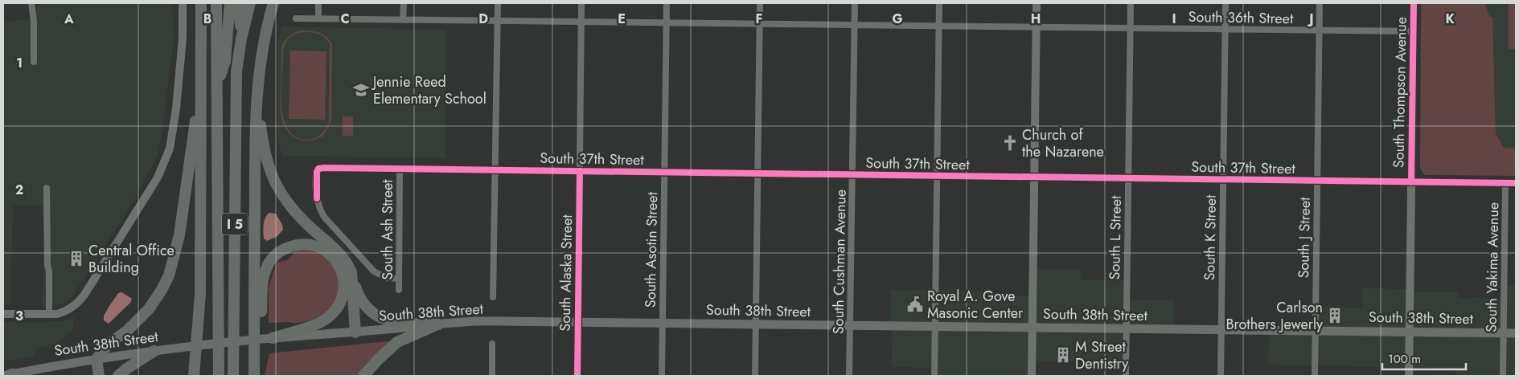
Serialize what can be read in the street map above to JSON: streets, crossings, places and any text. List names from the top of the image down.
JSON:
{
  "streets": {
    "highway": ["I 5"],
    "main road": ["South 38th Street"],
    "street": [
      "South 36th Street",
      "South Thompson Avenue",
      "South 37th Street",
      "South Ash Street",
      "South L Street",
      "South K Street",
      "South J Street",
      "South Asotin Street",
      "South Cushman Avenue",
      "South Yakima Avenue",
      "South Alaska Street"
    ]
  },
  "crossings": [
    ["South 36th Street", "South Thompson Avenue"],
    ["South 36th Street", "South L Street"],
    ["South 36th Street", "South K Street"],
    ["South 36th Street", "South J Street"],
    ["South 36th Street", "South Asotin Street"],
    ["South 36th Street", "South Cushman Avenue"],
    ["South 36th Street", "South Alaska Street"],
    ["South Thompson Avenue", "South 37th Street"],
    ["South Thompson Avenue", "South 38th Street"],
    ["South 37th Street", "South Ash Street"],
    ["South 37th Street", "South L Street"],
    ["South 37th Street", "South K Street"],
    ["South 37th Street", "South J Street"],
    ["South 37th Street", "South Asotin Street"],
    ["South 37th Street", "South Cushman Avenue"],
    ["South 37th Street", "South Yakima Avenue"],
    ["South 37th Street", "South Alaska Street"],
    ["South L Street", "South 38th Street"],
    ["South K Street", "South 38th Street"],
    ["South J Street", "South 38th Street"],
    ["South Asotin Street", "South 38th Street"],
    ["South Cushman Avenue", "South 38th Street"],
    ["South Yakima Avenue", "South 38th Street"],
    ["South Alaska Street", "South 38th Street"]
  ],
  "places": {
    "school or university": ["Jennie Reed Elementary School"],
    "church": ["Church of the Nazarene"],
    "building": ["Central Office Building", "Carlson Brothers Jewerly", "M Street Dentistry"],
    "public building": ["Royal A. Gove Masonic Center"]
  },
  "scale_bar": "100 m",
  "grid": {
    "columns": [
      "A",
      "B",
      "C",
      "D",
      "E",
      "F",
      "G",
      "H",
      "I",
      "J",
      "K"
    ],
    "rows": ["1", "2", "3"]
  }
}
